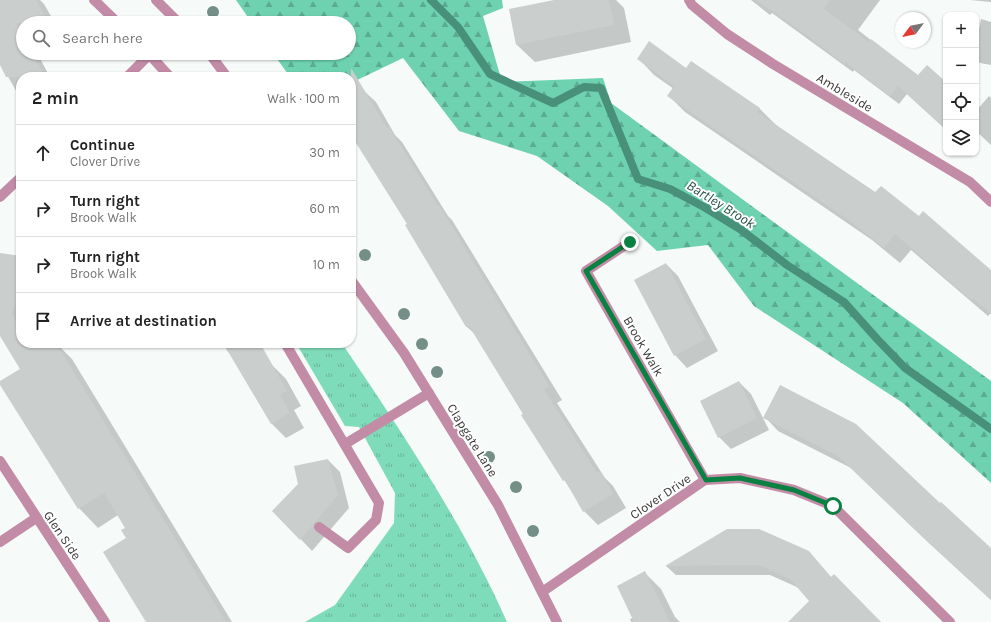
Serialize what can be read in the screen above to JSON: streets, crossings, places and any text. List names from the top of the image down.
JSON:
{
  "streets": {
    "street": [
      "Ambleside",
      "Brook Walk",
      "Clapgate Lane",
      "Clover Drive",
      "Glen Side"
    ]
  },
  "crossings": [
    ["Brook Walk", "Clover Drive"],
    ["Clapgate Lane", "Clover Drive"]
  ],
  "water": ["Bartley Brook"],
  "north": "bottom left",
  "page": {
    "map_buttons": ["+", "−"],
    "search": "Search here",
    "heading": ["2 min", "Walk · 100 m"],
    "list": [
      ["Continue", "Clover Drive", "30 m"],
      ["Turn right", "Brook Walk", "60 m"],
      ["Turn right", "Brook Walk", "10 m"],
      "Arrive at destination"
    ]
  }
}
